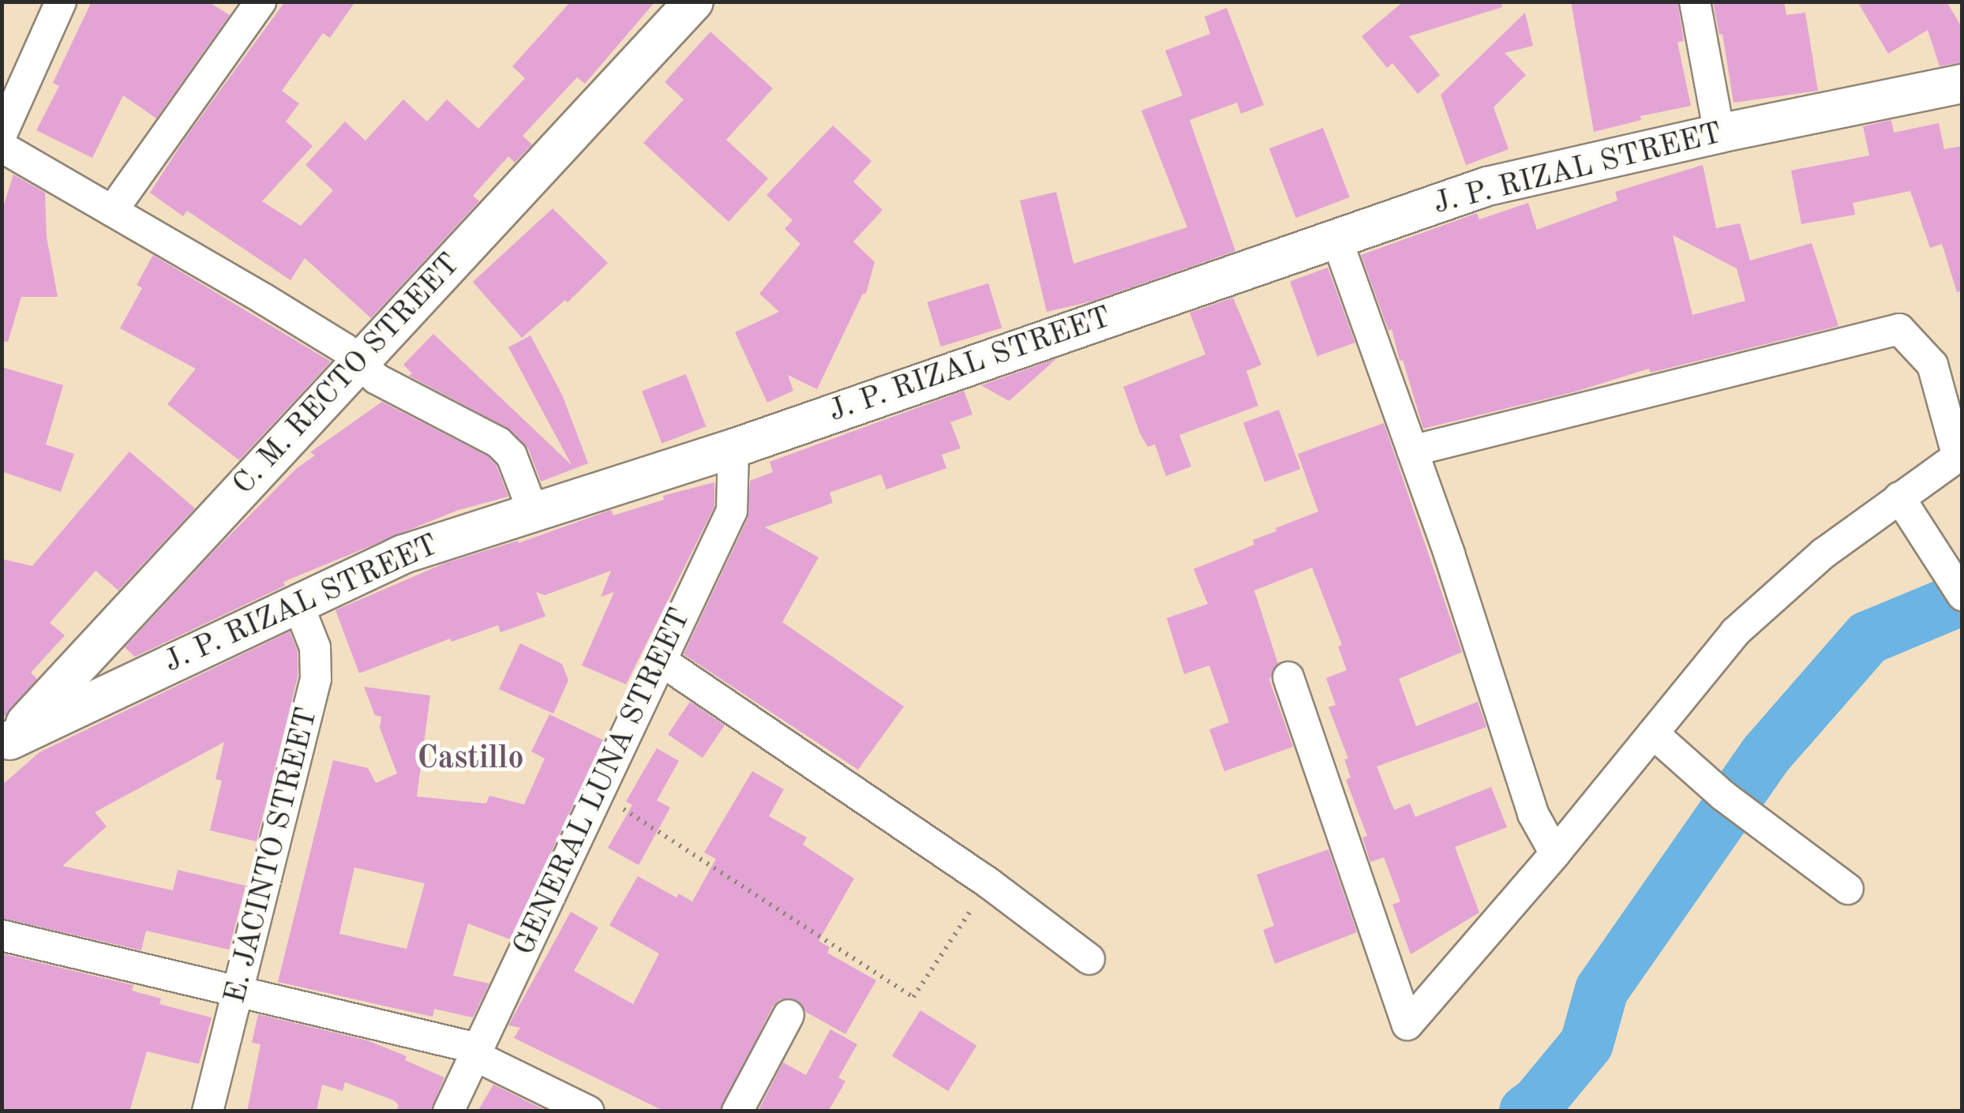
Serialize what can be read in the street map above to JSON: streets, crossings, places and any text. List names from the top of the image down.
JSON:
{
  "streets": {
    "main road": ["J. P. RIZAL STREET", "C. M. RECTO STREET"],
    "street": ["GENERAL LUNA STREET", "E. JACINTO STREET"]
  },
  "crossings": [
    ["J. P. RIZAL STREET", "C. M. RECTO STREET"],
    ["J. P. RIZAL STREET", "GENERAL LUNA STREET"],
    ["J. P. RIZAL STREET", "E. JACINTO STREET"]
  ],
  "districts": ["Castillo"]
}
